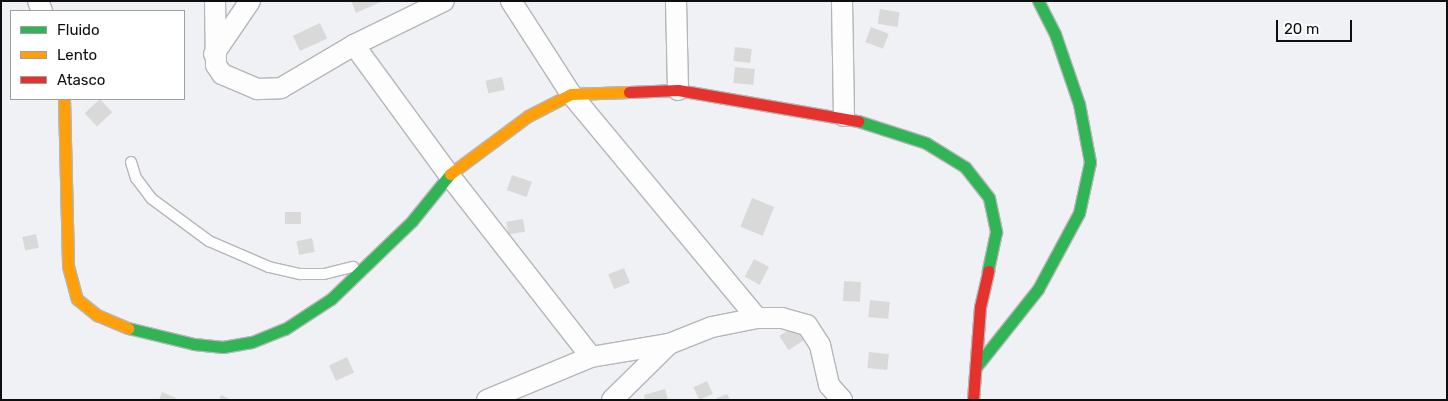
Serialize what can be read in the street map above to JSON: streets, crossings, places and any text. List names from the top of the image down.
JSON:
{
  "legend": ["Fluido", "Lento", "Atasco"],
  "scale_bar": "20 m"
}
